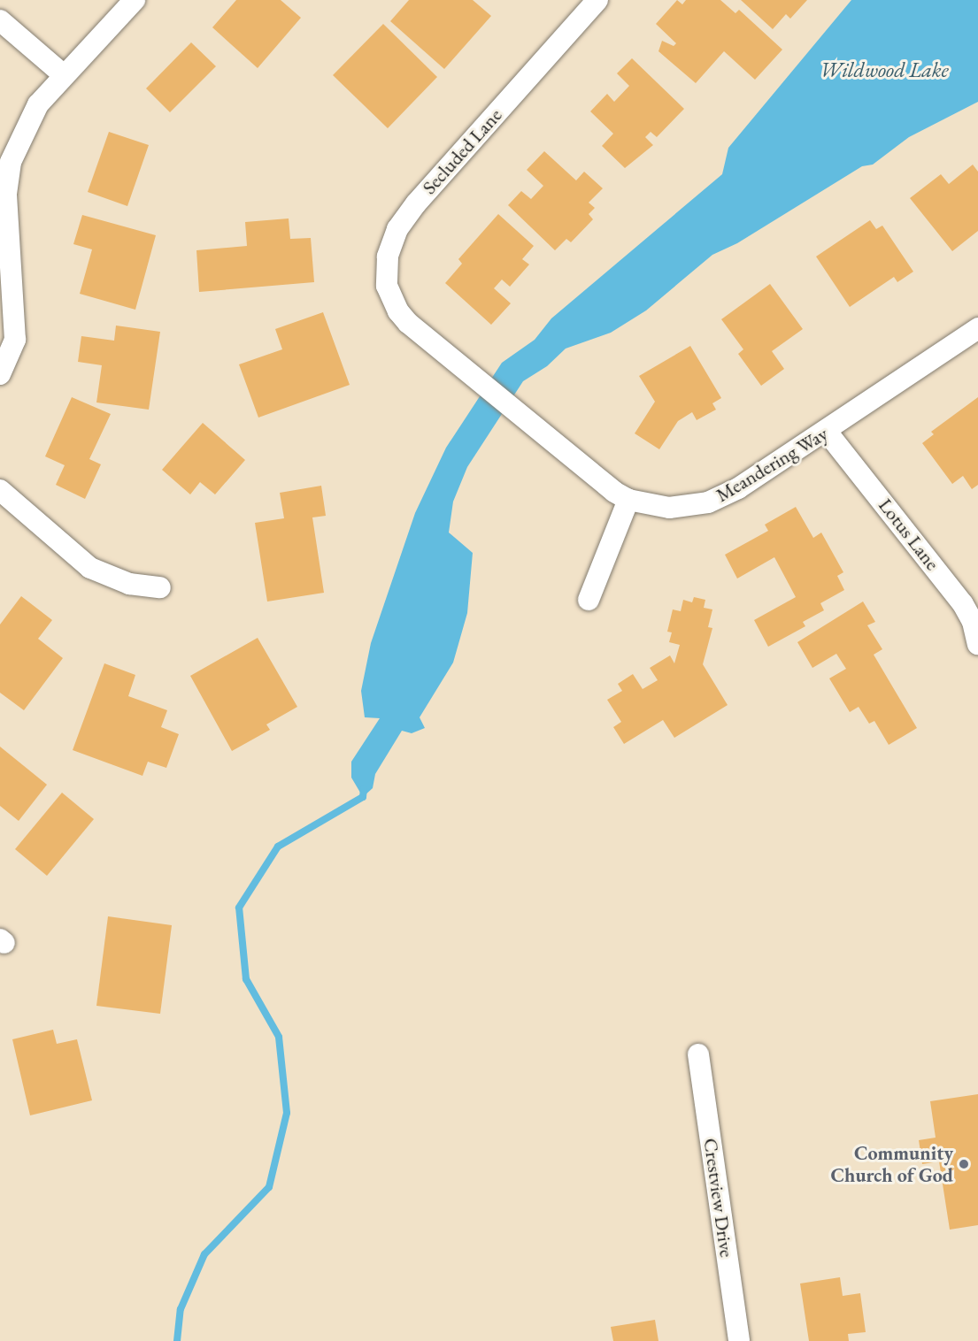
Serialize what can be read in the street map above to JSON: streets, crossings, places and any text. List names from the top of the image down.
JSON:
{
  "streets": {
    "street": [
      "Secluded Lane",
      "Meandering Way",
      "Lotus Lane",
      "Crestview Drive"
    ]
  },
  "crossings": [
    ["Secluded Lane", "Meandering Way"],
    ["Meandering Way", "Lotus Lane"]
  ],
  "water": ["Wildwood Lake"],
  "places": ["Community Church of God"]
}
